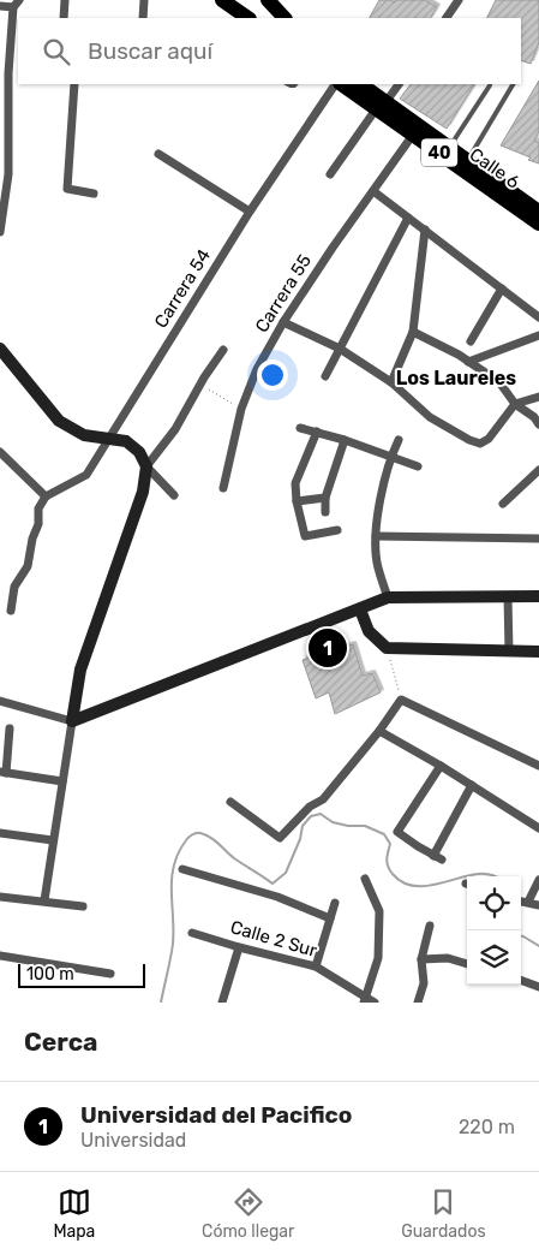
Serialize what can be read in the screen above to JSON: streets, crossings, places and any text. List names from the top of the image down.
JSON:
{
  "streets": {
    "highway": ["40", "Calle 6"],
    "street": ["Carrera 54", "Carrera 55", "Calle 2 Sur"]
  },
  "crossings": [
    ["Calle 6", "Carrera 55"]
  ],
  "districts": ["Los Laureles"],
  "scale_bar": "100 m",
  "page": {
    "search": "Buscar aquí",
    "pins": "1",
    "scale": "100 m",
    "heading": "Cerca",
    "list": [
      {
        "mark": "1",
        "name": "Universidad del Pacifico",
        "note": "Universidad",
        "value": "220 m"
      }
    ],
    "nav": ["Mapa", "Cómo llegar", "Guardados"]
  }
}
